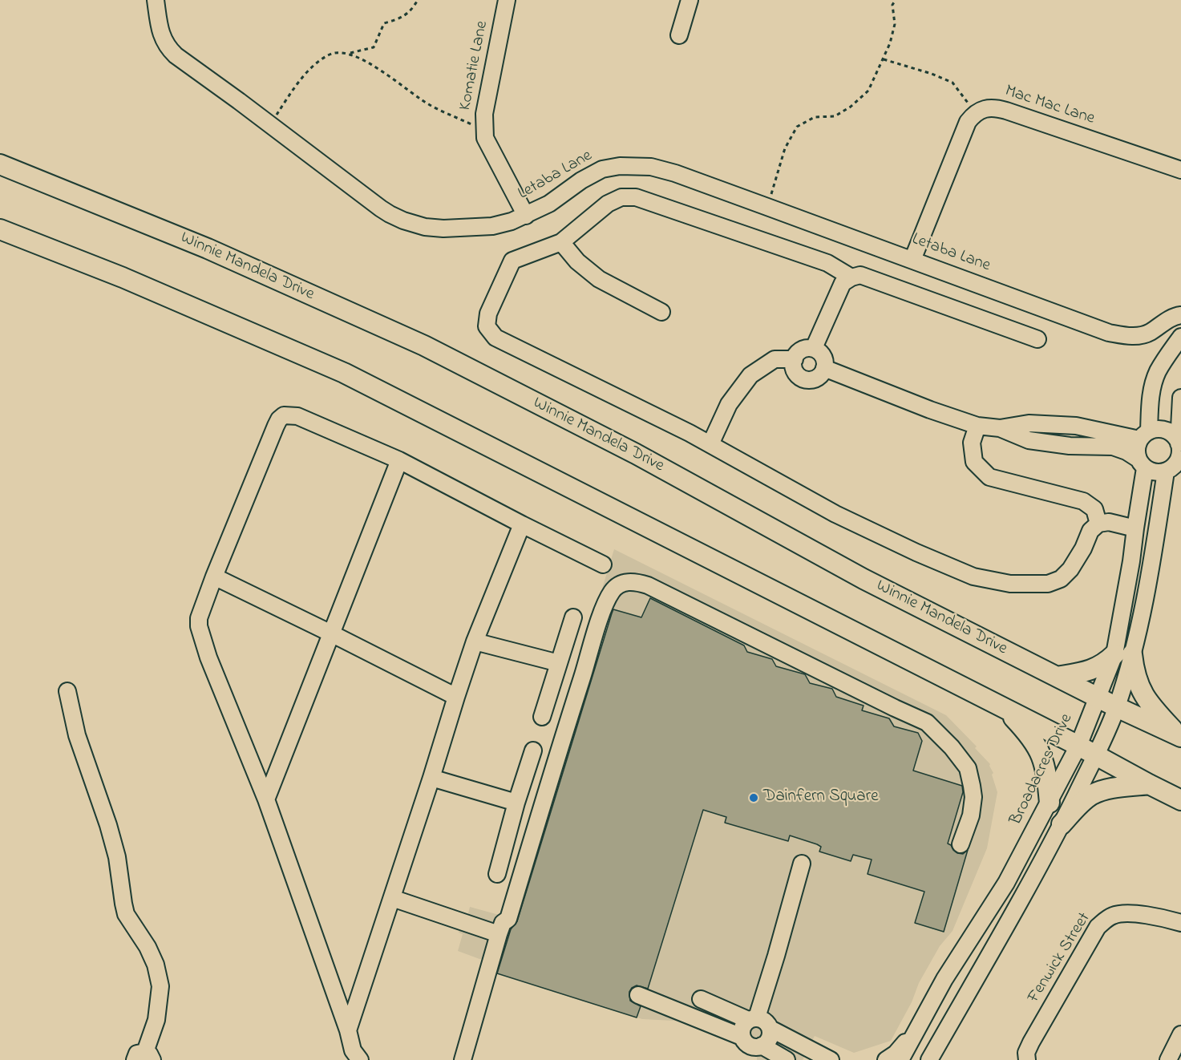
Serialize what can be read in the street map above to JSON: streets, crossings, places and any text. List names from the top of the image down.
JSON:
{
  "streets": {
    "main road": ["Winnie Mandela Drive"],
    "street": [
      "Komatie Lane",
      "Mac Mac Lane",
      "Letaba Lane",
      "Broadacres Drive",
      "Fenwick Street"
    ]
  },
  "crossings": [
    ["Komatie Lane", "Letaba Lane"],
    ["Winnie Mandela Drive", "Broadacres Drive"]
  ],
  "places": ["Dainfern Square"]
}
